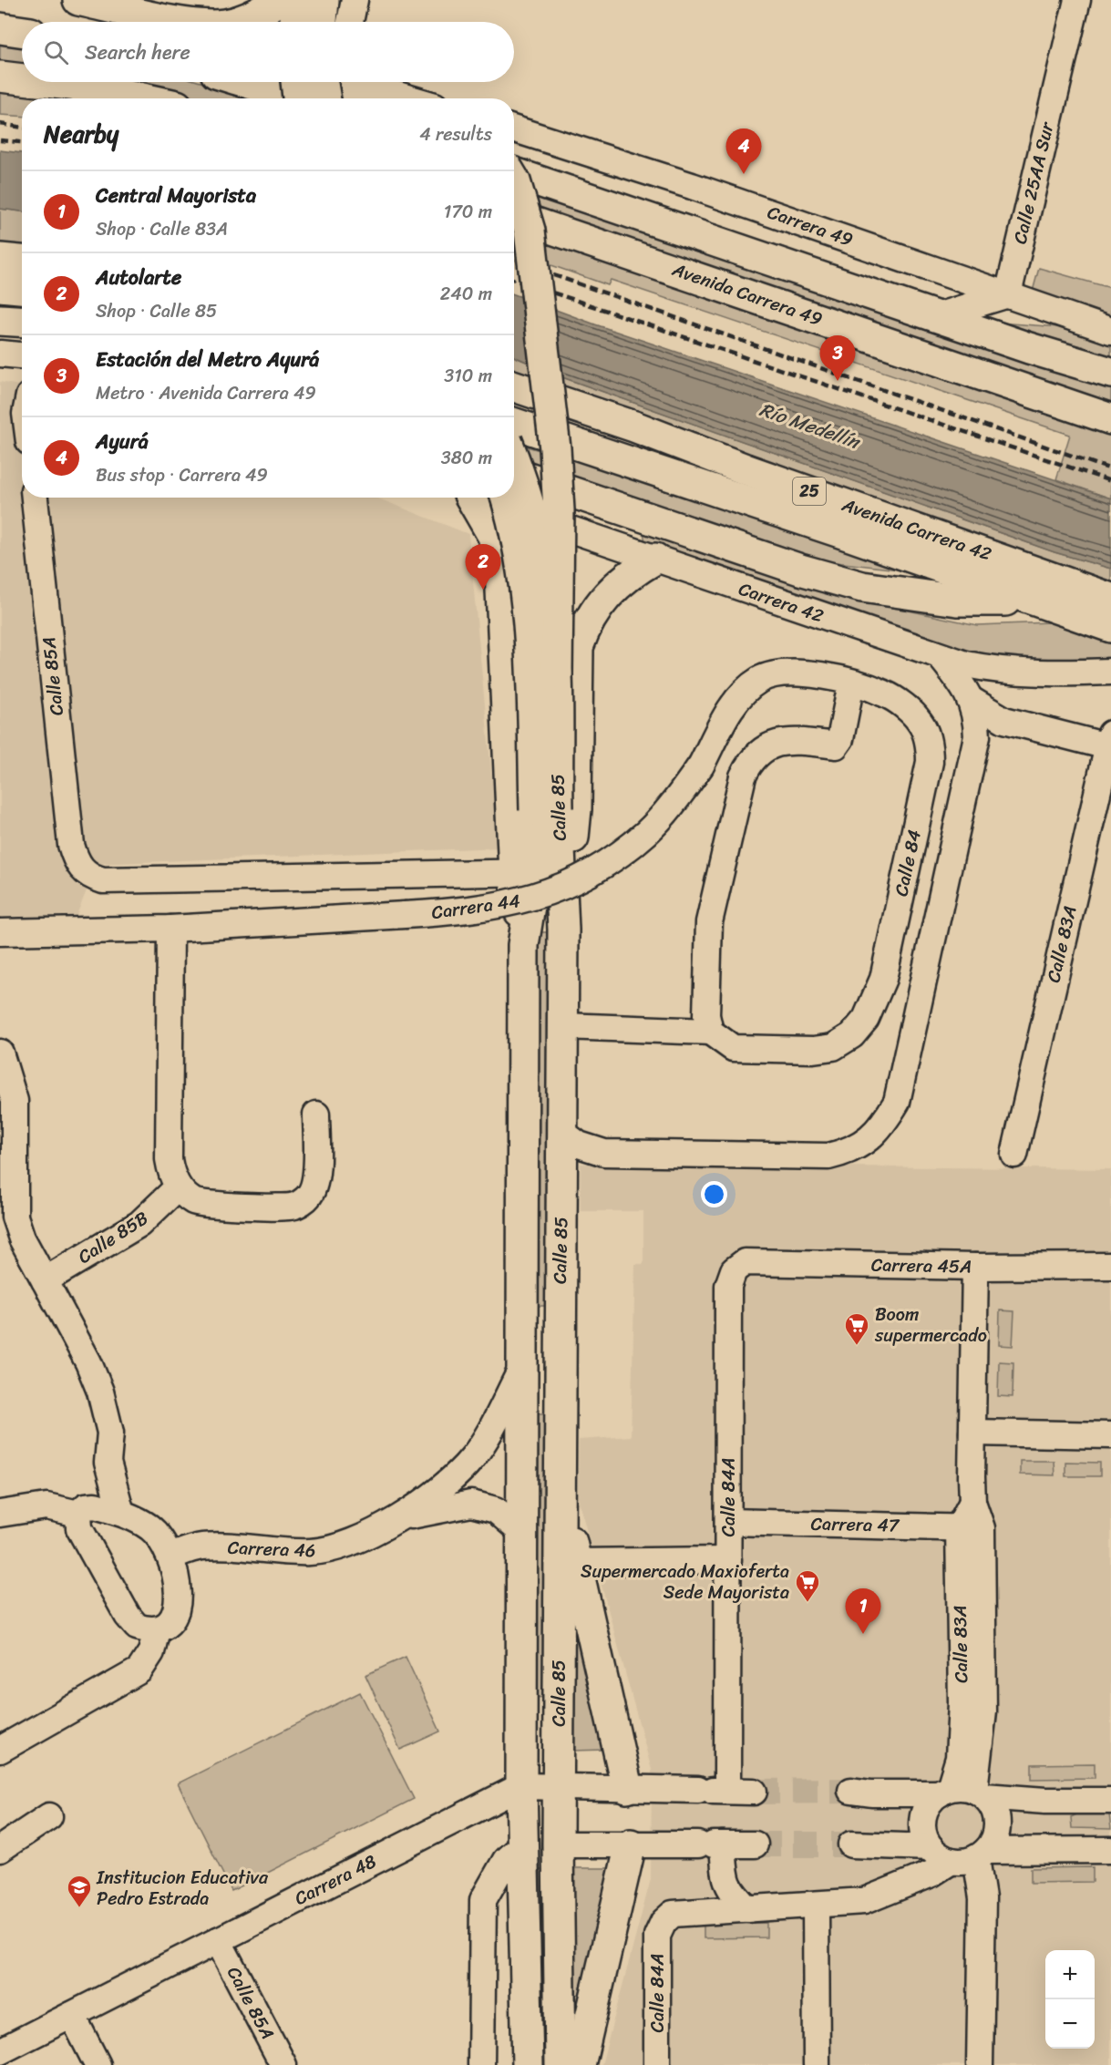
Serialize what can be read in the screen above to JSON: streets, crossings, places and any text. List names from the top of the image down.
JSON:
{
  "streets": {
    "main road": [
      "Avenida Carrera 49",
      "25",
      "Avenida Carrera 42",
      "Calle 85"
    ],
    "street": [
      "Calle 25AA Sur",
      "Carrera 49",
      "Carrera 42",
      "Calle 85A",
      "Calle 84",
      "Carrera 44",
      "Calle 83A",
      "Calle 85B",
      "Carrera 45A",
      "Calle 84A",
      "Carrera 47",
      "Carrera 46",
      "Carrera 48"
    ]
  },
  "crossings": [
    ["Calle 25AA Sur", "Carrera 49"],
    ["Calle 85A", "Carrera 44"],
    ["Calle 85A", "Carrera 48"],
    ["Calle 85", "Carrera 44"],
    ["Calle 85", "Carrera 48"],
    ["Calle 84", "Carrera 44"],
    ["Calle 83A", "Carrera 45A"],
    ["Calle 83A", "Carrera 47"],
    ["Carrera 45A", "Calle 84A"],
    ["Calle 84A", "Carrera 47"],
    ["Calle 84A", "Carrera 48"]
  ],
  "water": ["Río Medellín"],
  "places": {
    "supermarket": ["Boom supermercado", "Supermercado Maxioferta Sede Mayorista"],
    "school or university": ["Institucion Educativa Pedro Estrada"]
  },
  "page": {
    "search": "Search here",
    "heading": ["Nearby", "4 results"],
    "pins": [
      "4",
      "3",
      "2",
      "1"
    ],
    "list": [
      {
        "mark": "1",
        "name": "Central Mayorista",
        "note": "Shop · Calle 83A",
        "value": "170 m"
      },
      {
        "mark": "2",
        "name": "Autolarte",
        "note": "Shop · Calle 85",
        "value": "240 m"
      },
      {
        "mark": "3",
        "name": "Estación del Metro Ayurá",
        "note": "Metro · Avenida Carrera 49",
        "value": "310 m"
      },
      {
        "mark": "4",
        "name": "Ayurá",
        "note": "Bus stop · Carrera 49",
        "value": "380 m"
      }
    ],
    "map_buttons": ["+", "−"]
  }
}
